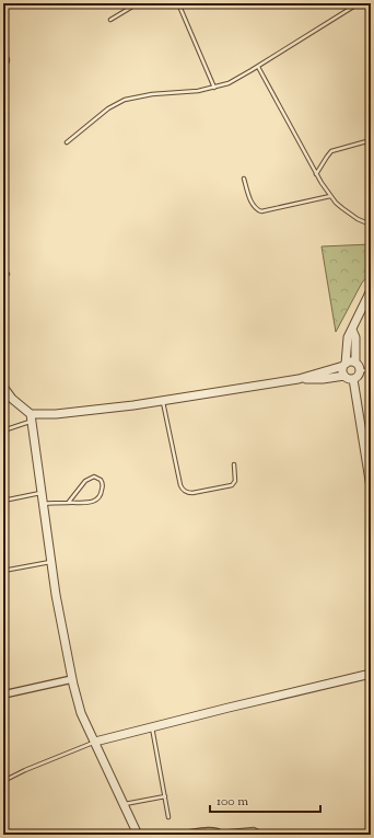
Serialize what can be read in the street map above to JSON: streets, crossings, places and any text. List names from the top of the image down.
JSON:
{
  "scale_bar": "100 m"
}
